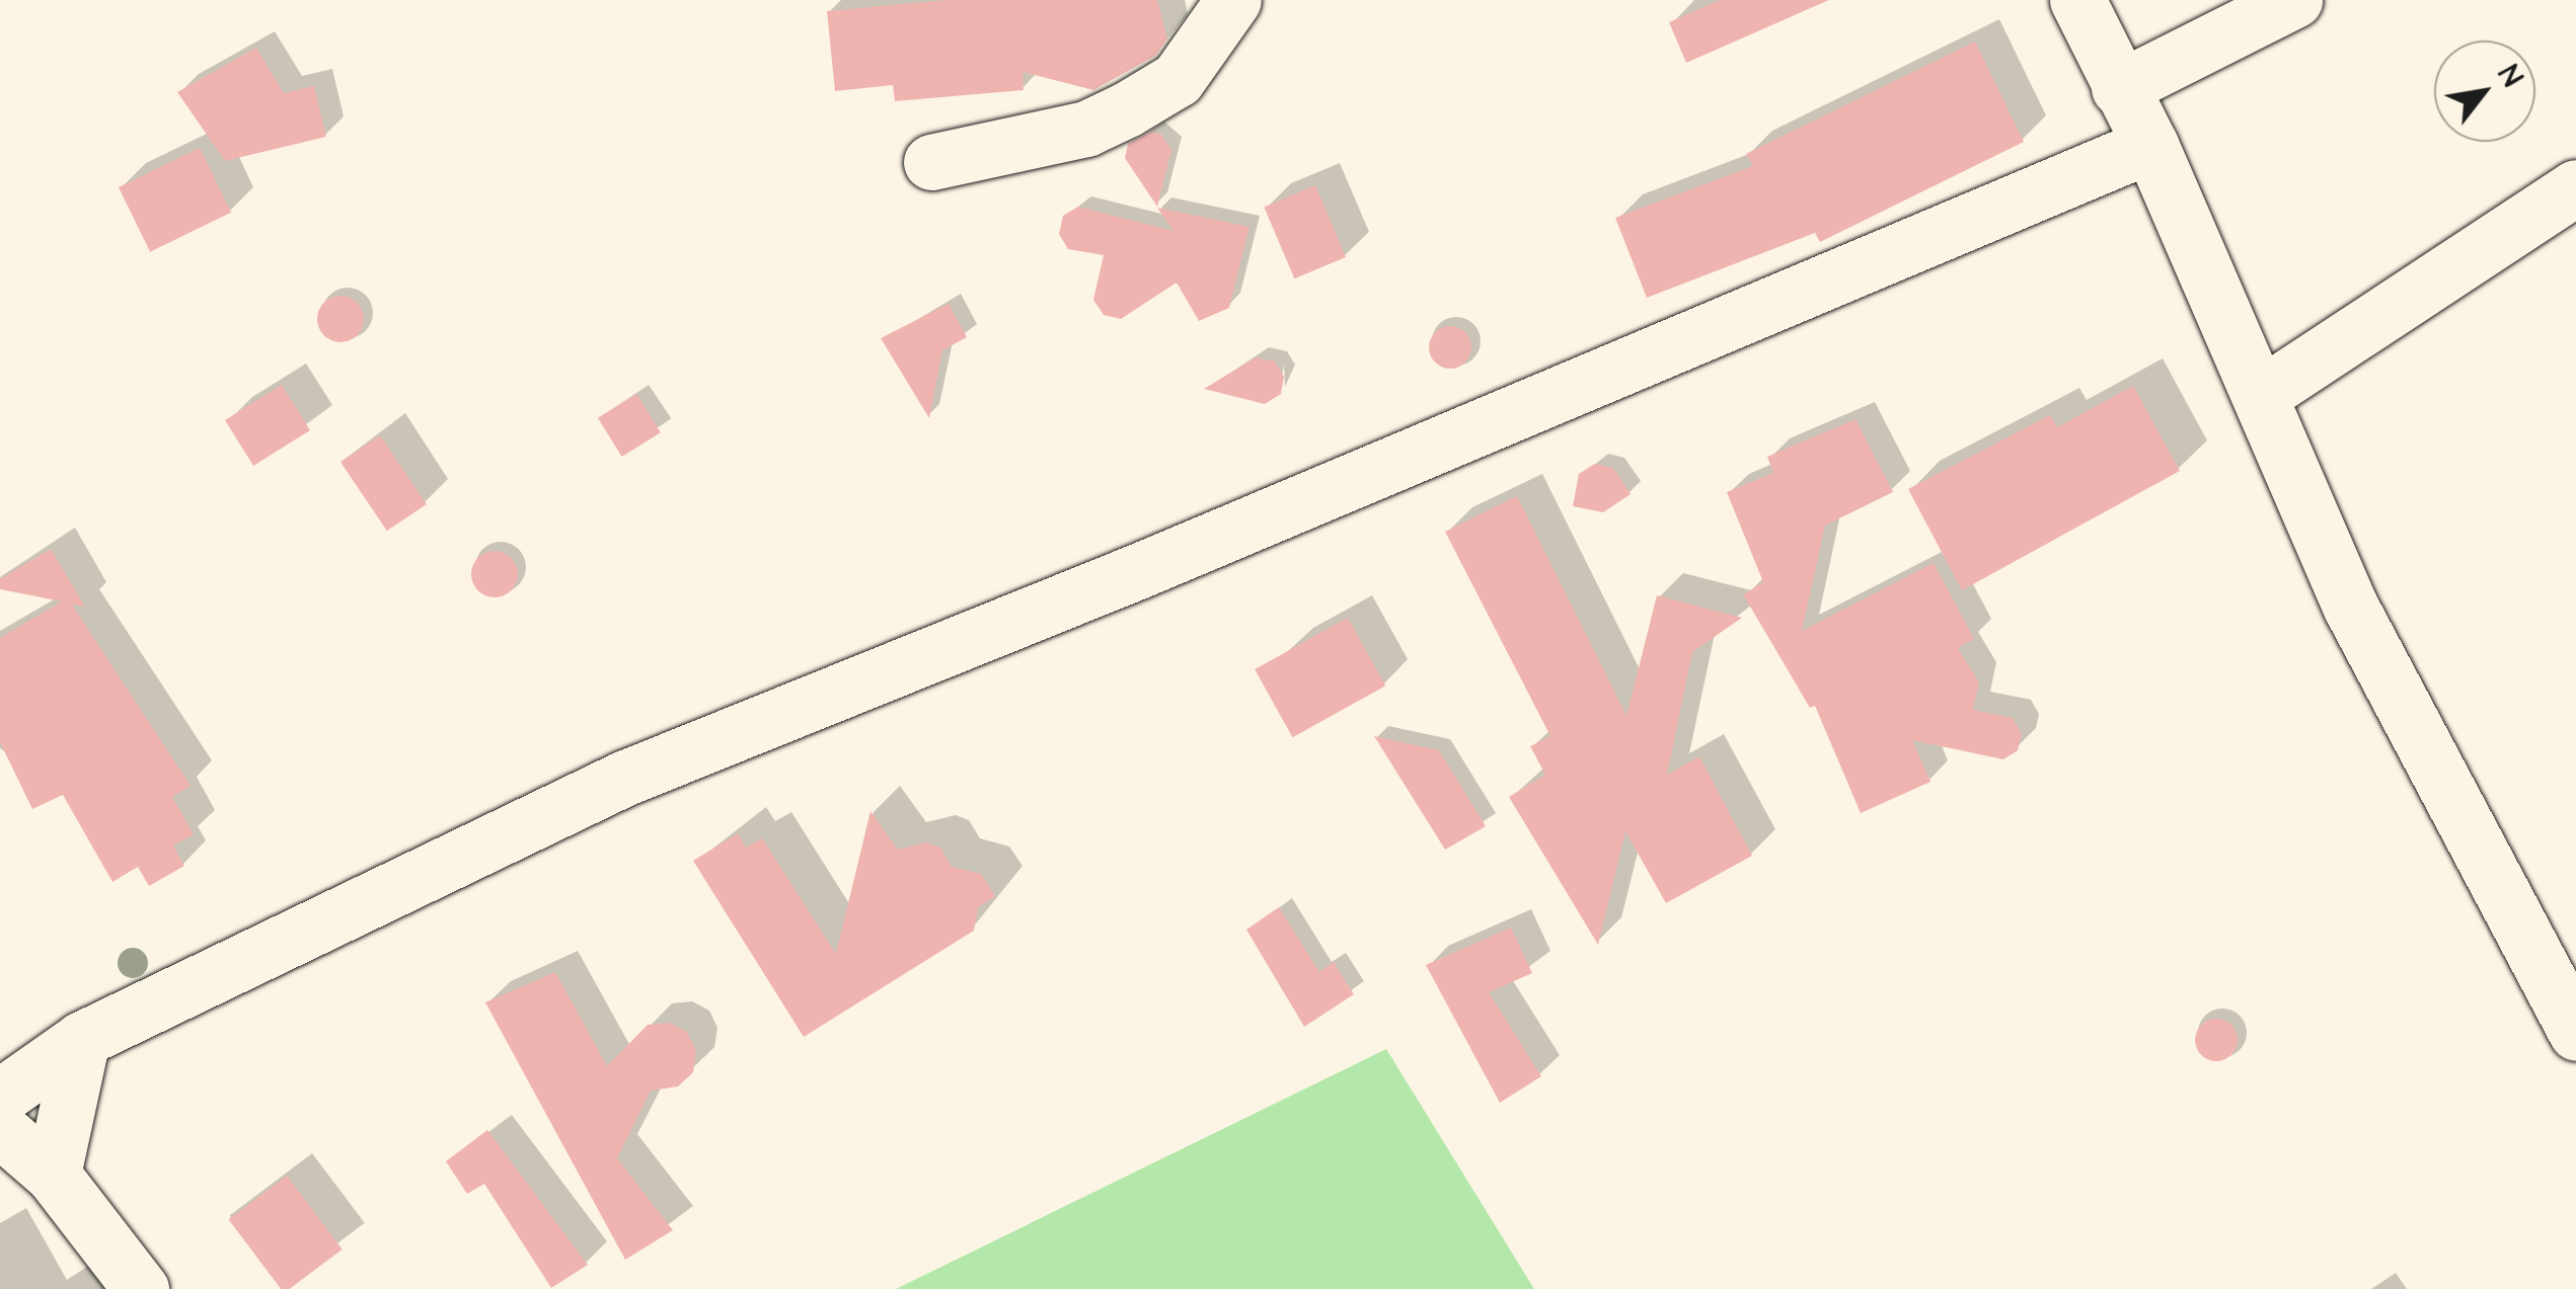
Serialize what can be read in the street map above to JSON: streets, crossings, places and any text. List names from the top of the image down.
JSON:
{
  "north": "top right"
}
